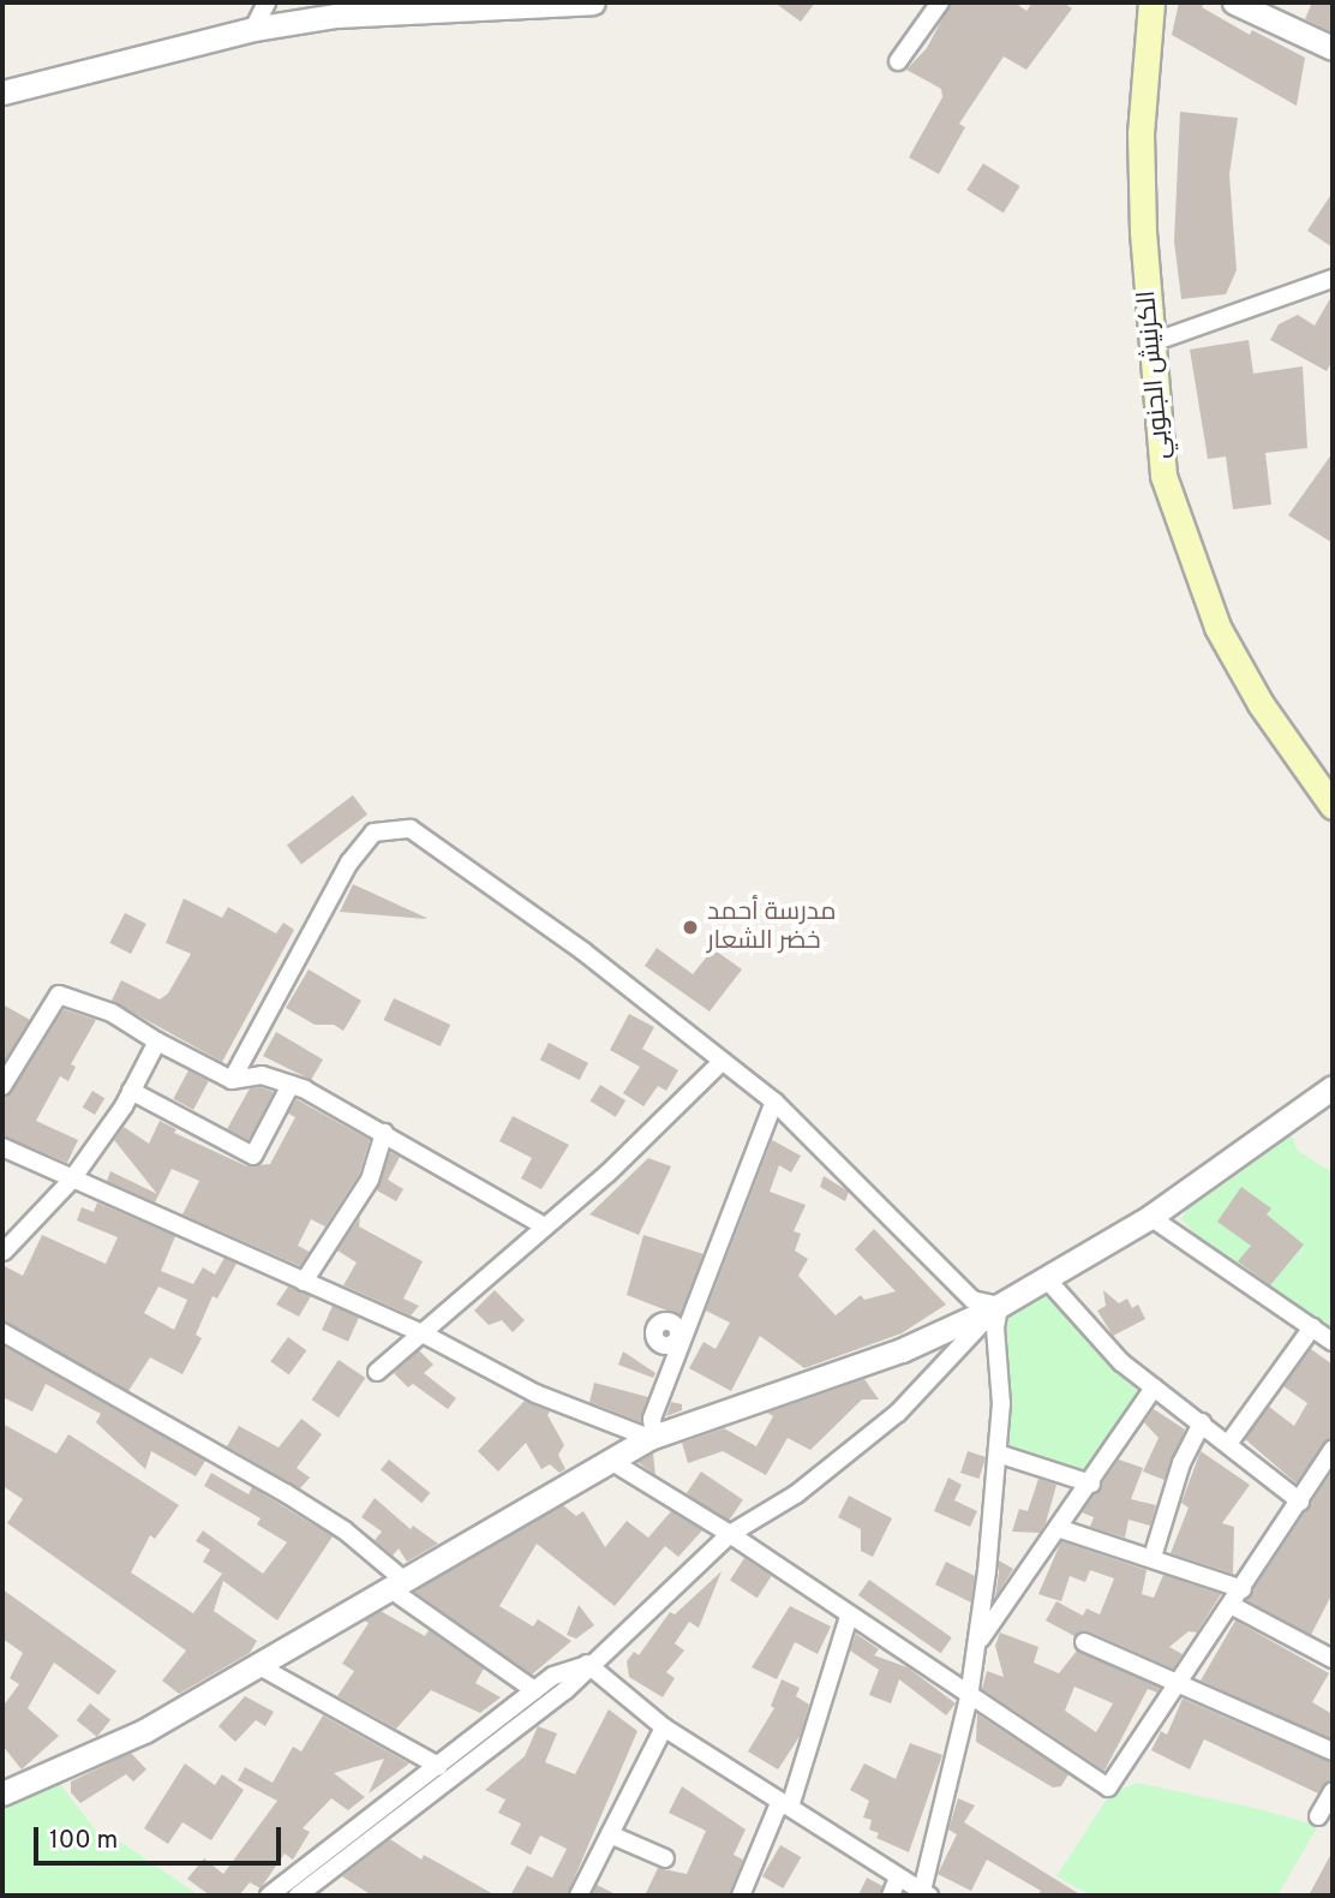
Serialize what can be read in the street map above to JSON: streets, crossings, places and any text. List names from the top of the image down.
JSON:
{
  "streets": {
    "main road": ["الكرنيش الجنوبي"]
  },
  "places": ["مدرسة أحمد خضر الشعار"],
  "scale_bar": "100 m"
}
